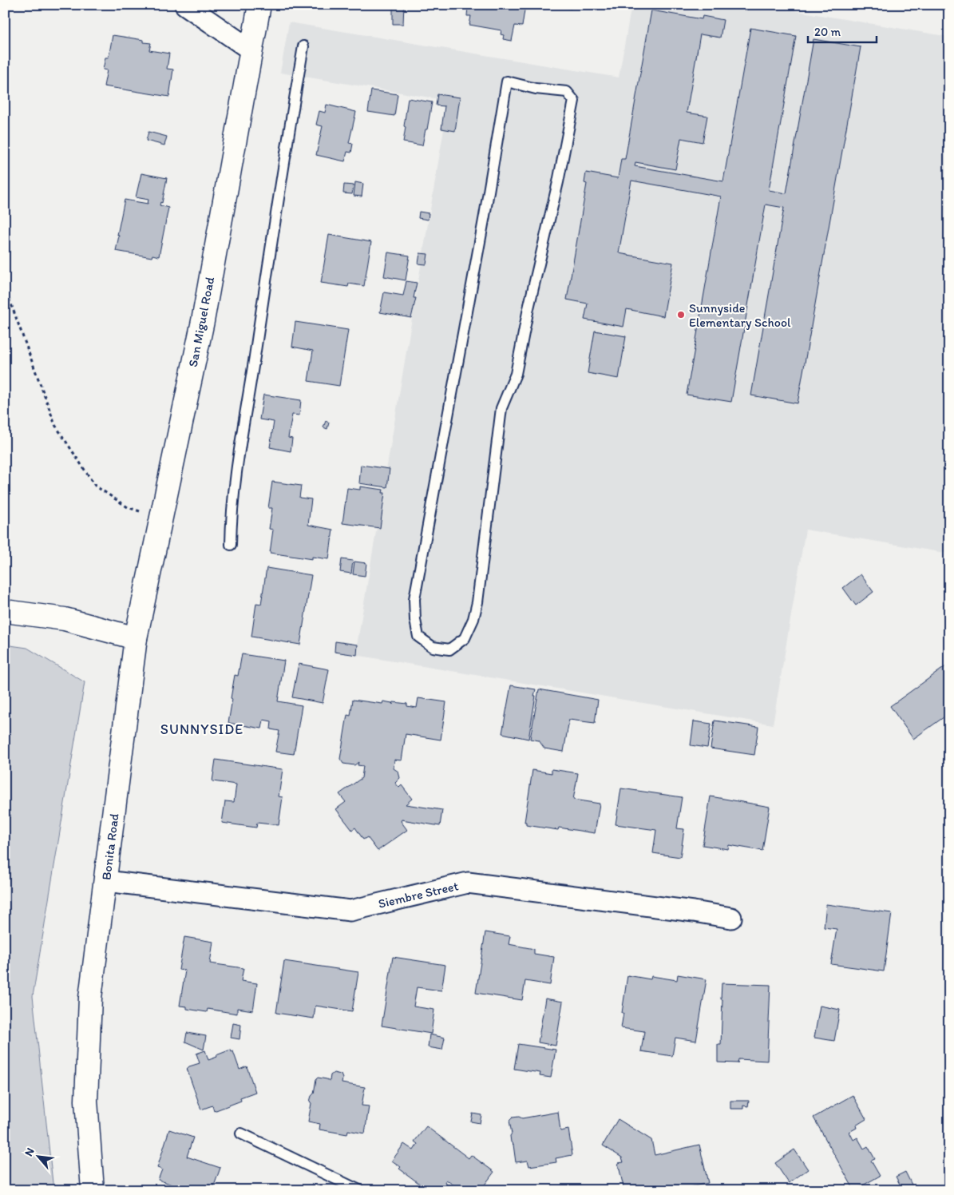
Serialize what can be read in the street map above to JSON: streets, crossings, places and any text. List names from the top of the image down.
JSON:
{
  "streets": {
    "main road": ["San Miguel Road", "Bonita Road"],
    "street": ["Siembre Street"]
  },
  "crossings": [
    ["San Miguel Road", "Bonita Road"],
    ["Bonita Road", "Siembre Street"]
  ],
  "districts": ["SUNNYSIDE"],
  "places": ["Sunnyside Elementary School"],
  "scale_bar": "20 m",
  "north": "top left"
}
